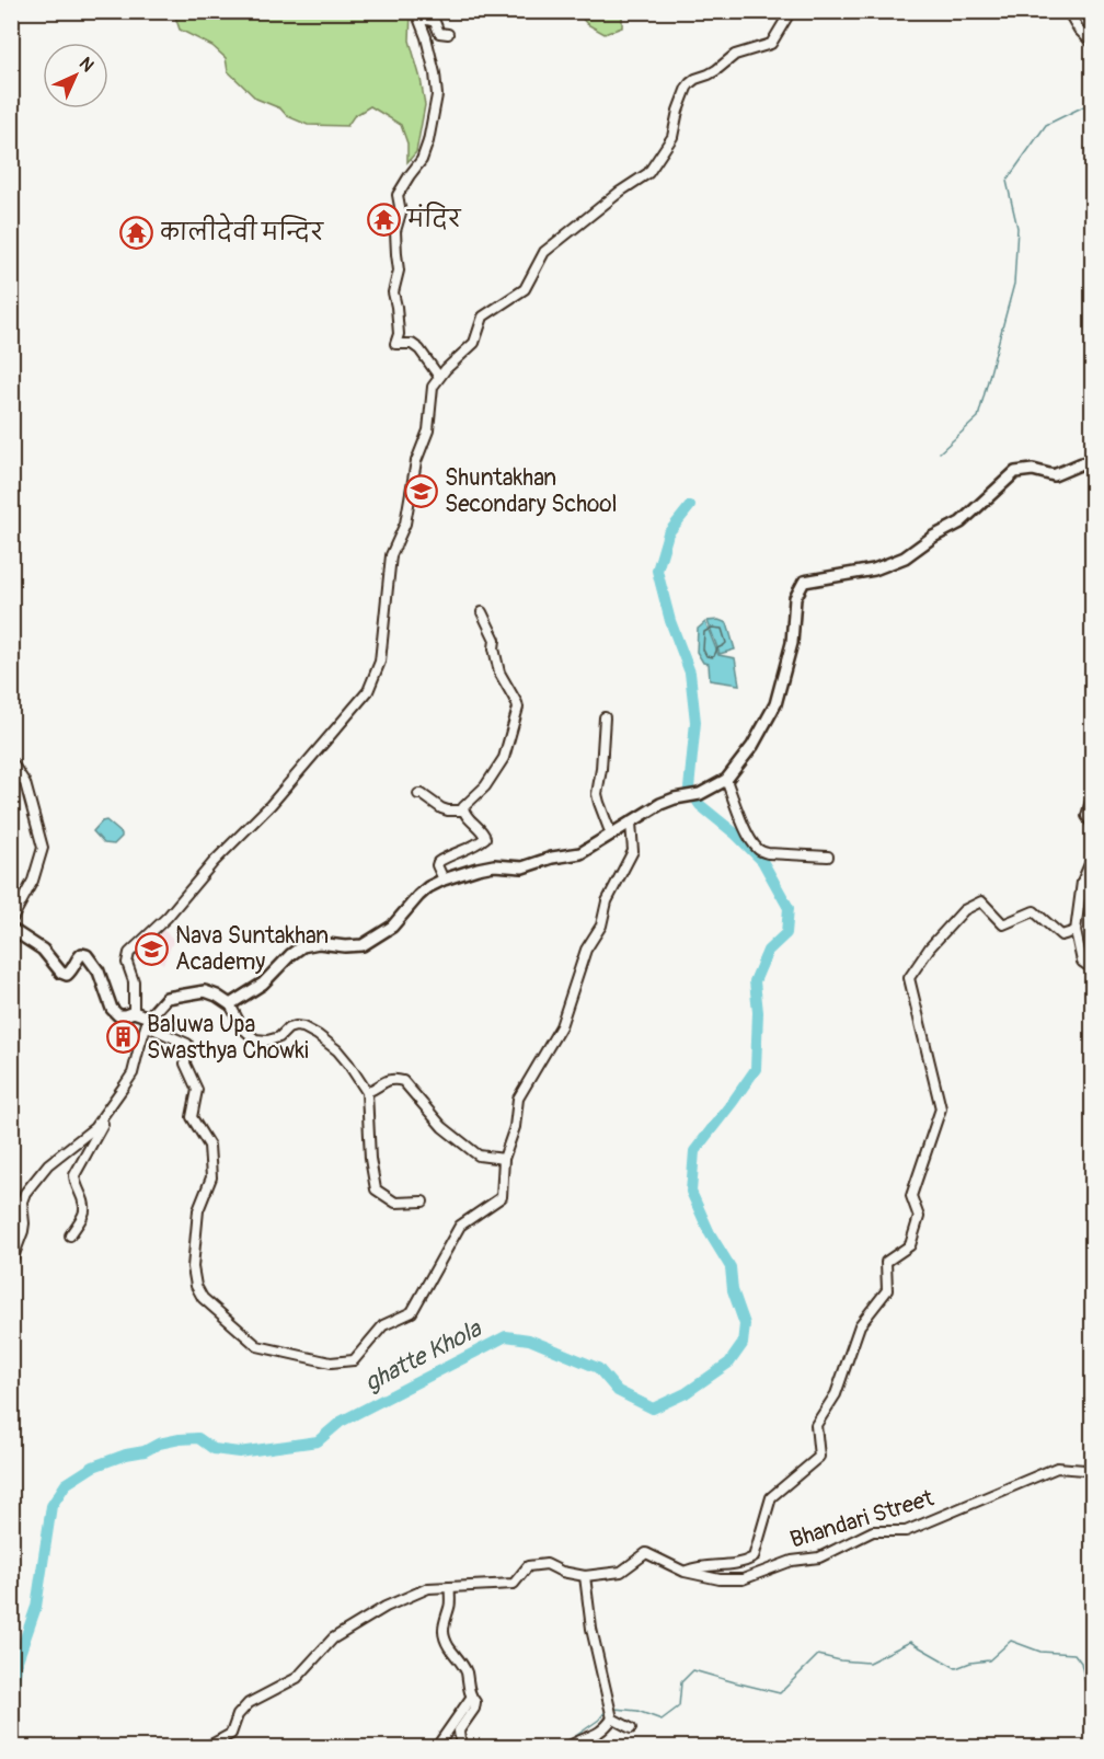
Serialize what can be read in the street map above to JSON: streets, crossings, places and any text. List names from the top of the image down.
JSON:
{
  "streets": {
    "street": ["Bhandari Street"]
  },
  "water": ["ghatte Khola"],
  "places": {
    "temple": ["मंदिर", "कालीदेवी मन्दिर"],
    "school or university": ["Shuntakhan Secondary School", "Nava Suntakhan Academy"],
    "building": ["Baluwa Upa Swasthya Chowki"]
  },
  "north": "top right"
}
